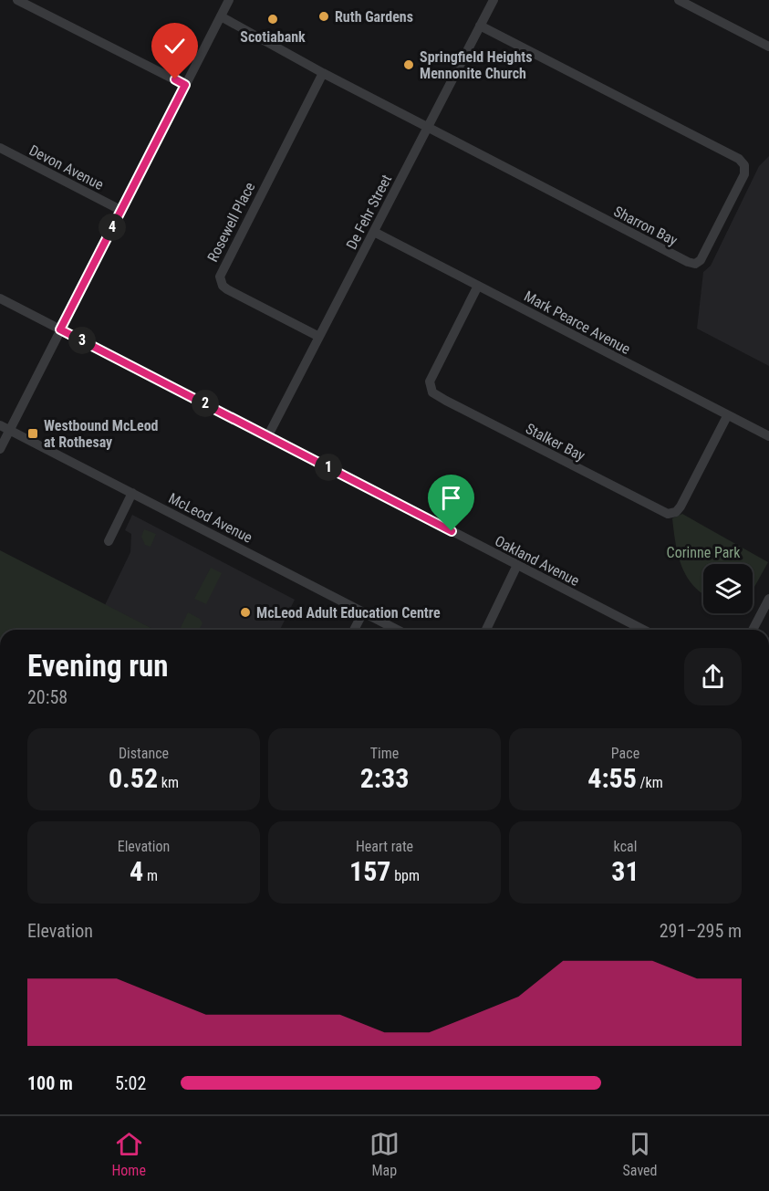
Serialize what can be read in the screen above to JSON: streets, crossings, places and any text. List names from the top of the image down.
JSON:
{
  "streets": {
    "street": [
      "Devon Avenue",
      "De Fehr Street",
      "Rosewell Place",
      "Sharron Bay",
      "Mark Pearce Avenue",
      "Stalker Bay",
      "McLeod Avenue",
      "Oakland Avenue"
    ]
  },
  "crossings": [
    ["De Fehr Street", "Rosewell Place"],
    ["De Fehr Street", "Sharron Bay"],
    ["De Fehr Street", "Mark Pearce Avenue"],
    ["De Fehr Street", "Oakland Avenue"],
    ["Rosewell Place", "Sharron Bay"],
    ["Mark Pearce Avenue", "Stalker Bay"]
  ],
  "parks": ["Corinne Park"],
  "places": {
    "other": [
      "Ruth Gardens",
      "Scotiabank",
      "Springfield Heights Mennonite Church",
      "McLeod Adult Education Centre"
    ],
    "transit": ["Westbound McLeod at Rothesay"]
  },
  "page": {
    "pins": [
      "4",
      "3",
      "2",
      "1"
    ],
    "heading": ["Evening run", "20:58"],
    "stats": [
      ["Distance", "0.52 km"],
      ["Time", "2:33"],
      ["Pace", "4:55 /km"],
      ["Elevation", "4 m"],
      ["Heart rate", "157 bpm"],
      ["kcal", "31"]
    ],
    "chart": ["Elevation", "291–295 m"],
    "list": [
      {
        "name": "100 m",
        "note": "5:02"
      }
    ],
    "tabs": ["Home", "Map", "Saved"]
  }
}
